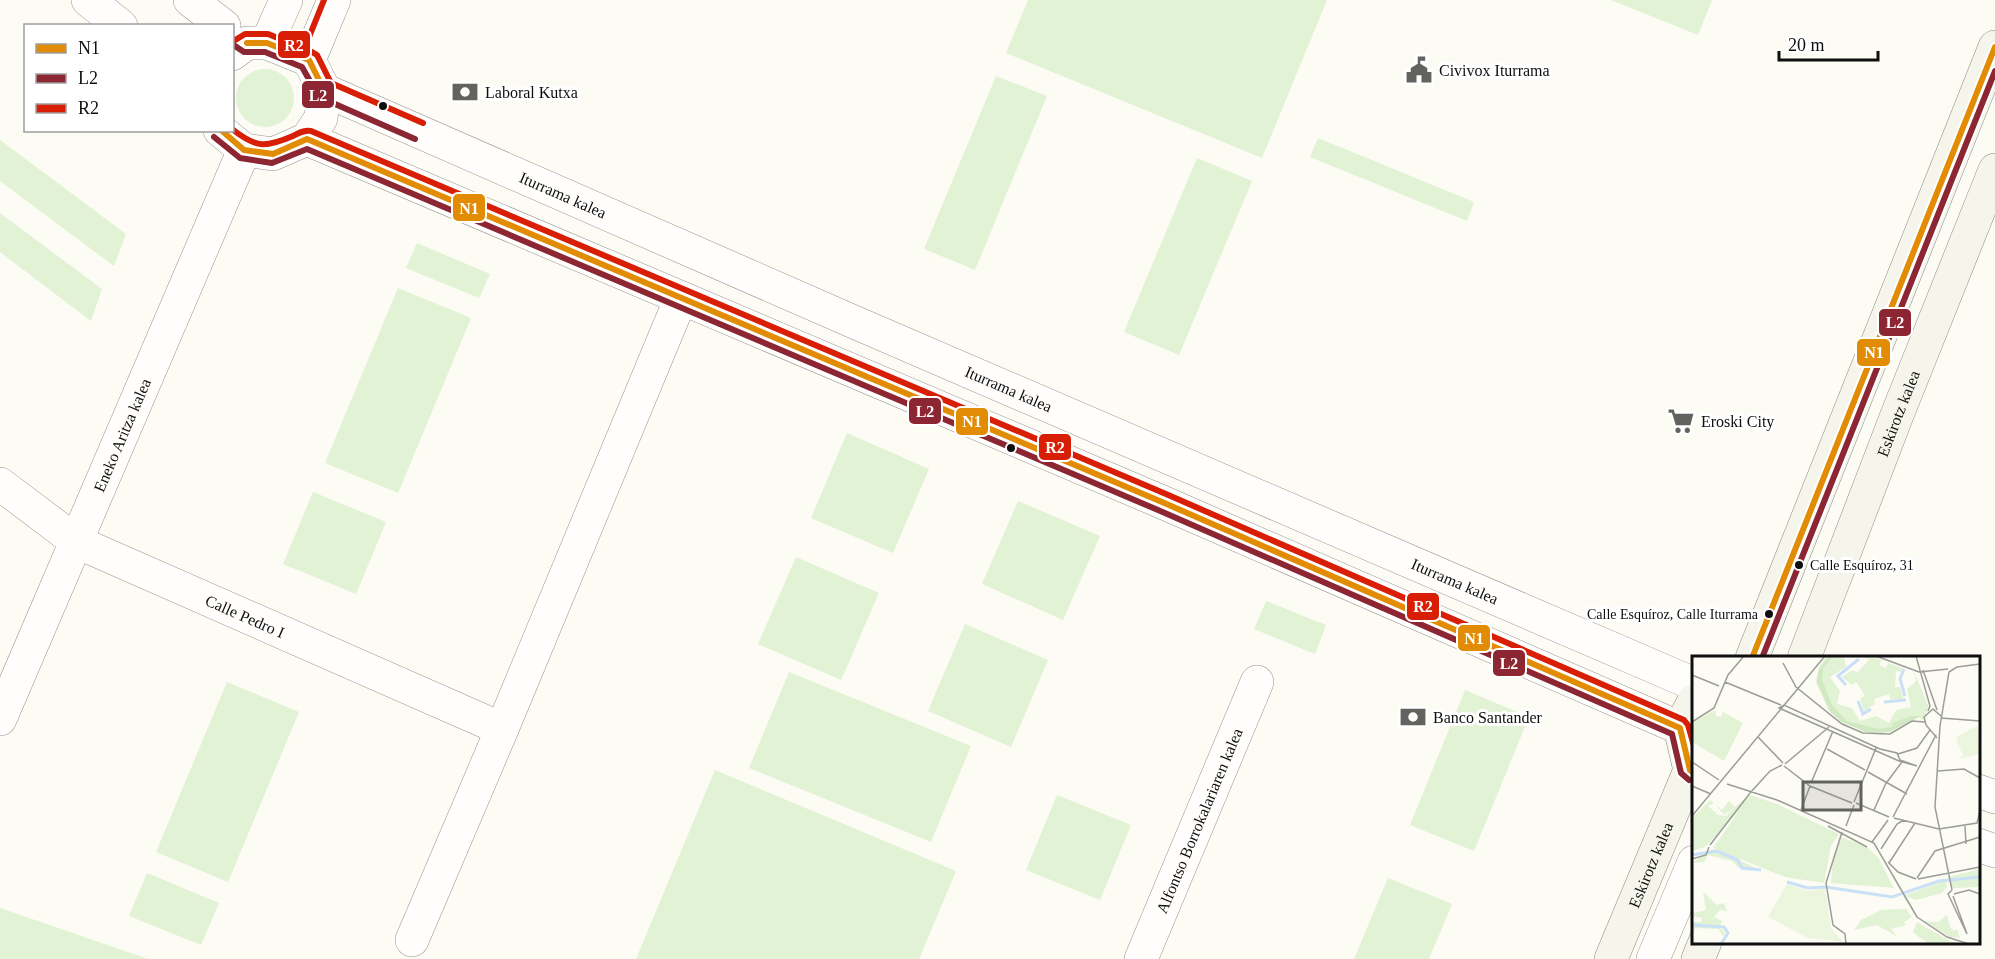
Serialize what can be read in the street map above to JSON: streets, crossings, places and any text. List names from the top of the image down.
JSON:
{
  "streets": {
    "main road": ["Eskirotz kalea"],
    "street": [
      "Iturrama kalea",
      "Eneko Aritza kalea",
      "Calle Pedro I",
      "Alfontso Borrokalariaren kalea"
    ]
  },
  "crossings": [
    ["Eneko Aritza kalea", "Calle Pedro I"]
  ],
  "places": {
    "public building": ["Civivox Iturrama"],
    "bank": ["Laboral Kutxa", "Banco Santander"],
    "supermarket": ["Eroski City"],
    "other": ["Calle Esquíroz, 31", "Calle Esquíroz, Calle Iturrama"]
  },
  "lines": ["transit line R2", "transit line N1", "transit line L2"],
  "legend": ["N1", "L2", "R2"],
  "scale_bar": "20 m"
}
